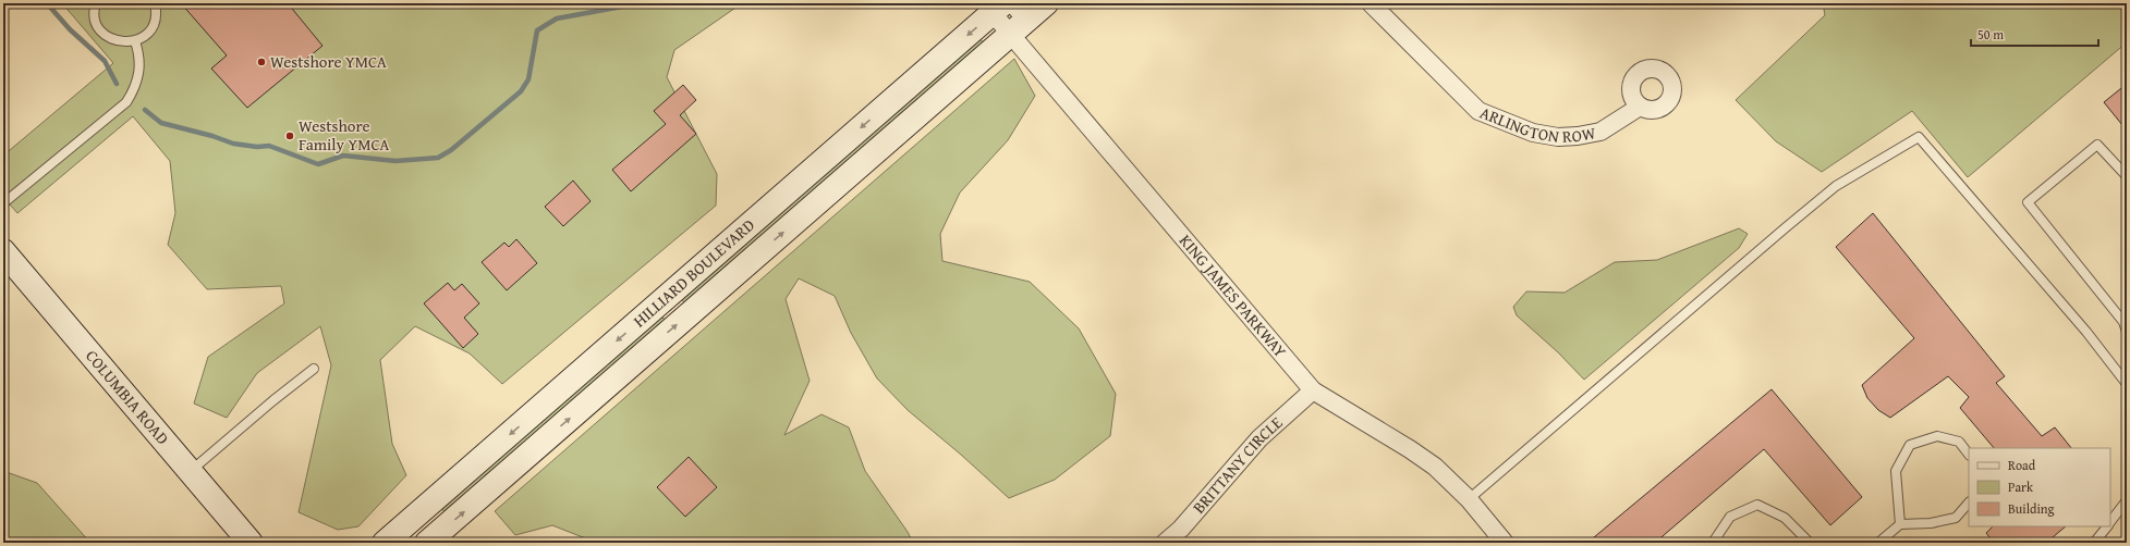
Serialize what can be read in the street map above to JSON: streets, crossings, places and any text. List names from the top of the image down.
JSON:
{
  "streets": {
    "main road": ["HILLIARD BOULEVARD", "COLUMBIA ROAD"],
    "street": ["ARLINGTON ROW", "KING JAMES PARKWAY", "BRITTANY CIRCLE"]
  },
  "crossings": [
    ["HILLIARD BOULEVARD", "KING JAMES PARKWAY"],
    ["KING JAMES PARKWAY", "BRITTANY CIRCLE"]
  ],
  "places": ["Westshore YMCA", "Westshore Family YMCA"],
  "legend": ["Road", "Park", "Building"],
  "scale_bar": "50 m"
}
